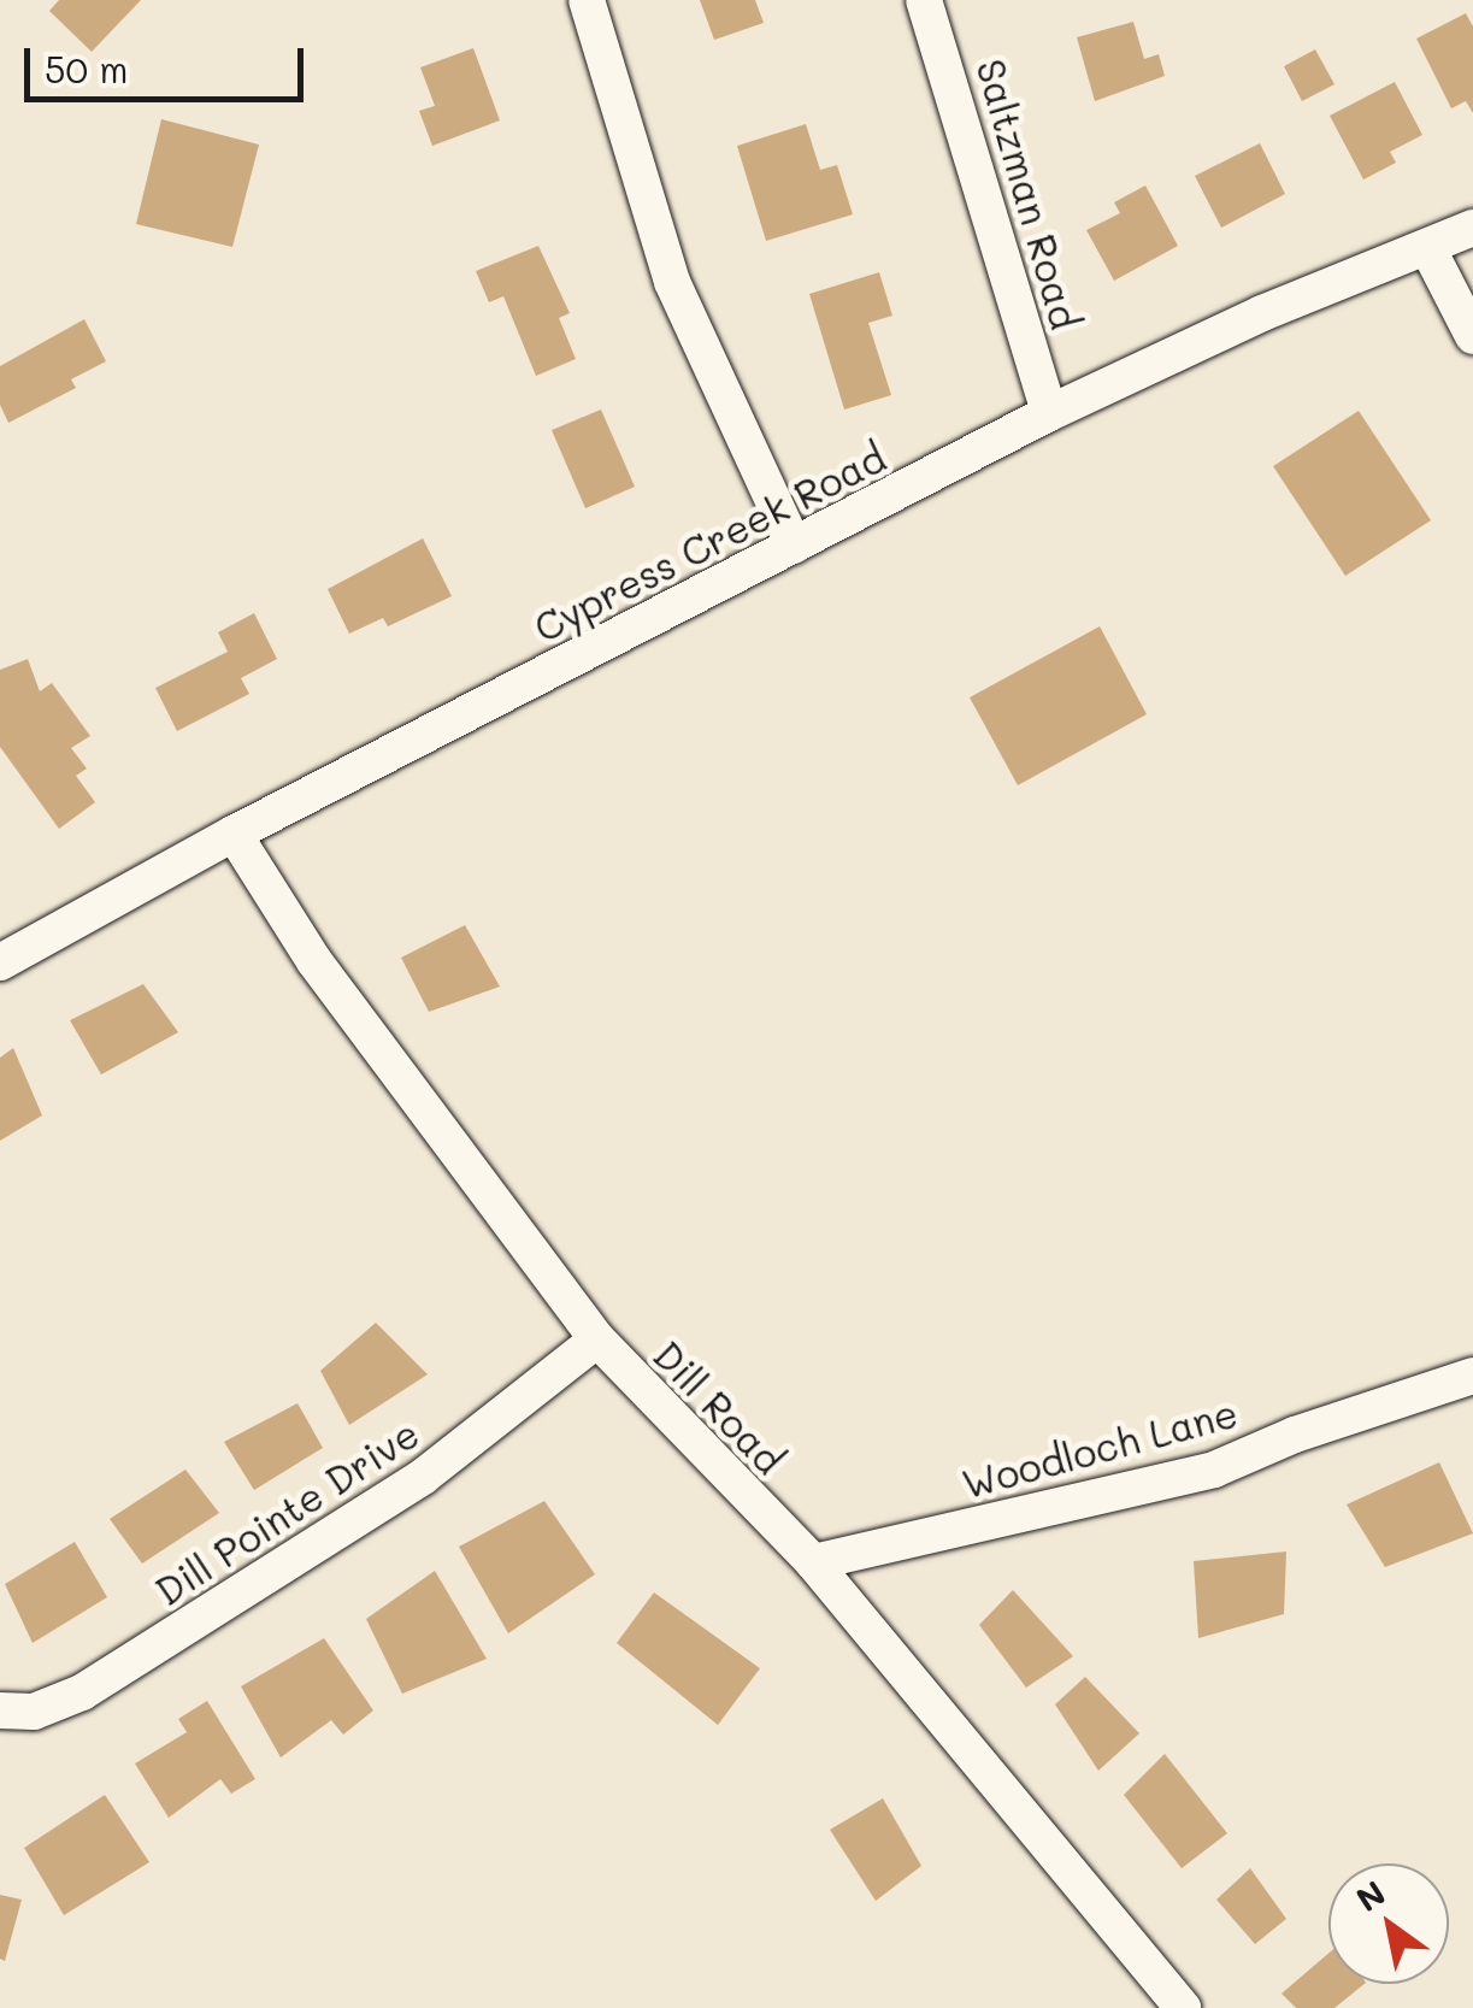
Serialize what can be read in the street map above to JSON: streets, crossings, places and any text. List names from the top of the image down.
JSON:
{
  "streets": {
    "street": [
      "Saltzman Road",
      "Cypress Creek Road",
      "Dill Road",
      "Woodloch Lane",
      "Dill Pointe Drive"
    ]
  },
  "crossings": [
    ["Saltzman Road", "Cypress Creek Road"],
    ["Cypress Creek Road", "Dill Road"],
    ["Dill Road", "Woodloch Lane"],
    ["Dill Road", "Dill Pointe Drive"]
  ],
  "scale_bar": "50 m",
  "north": "top left"
}
